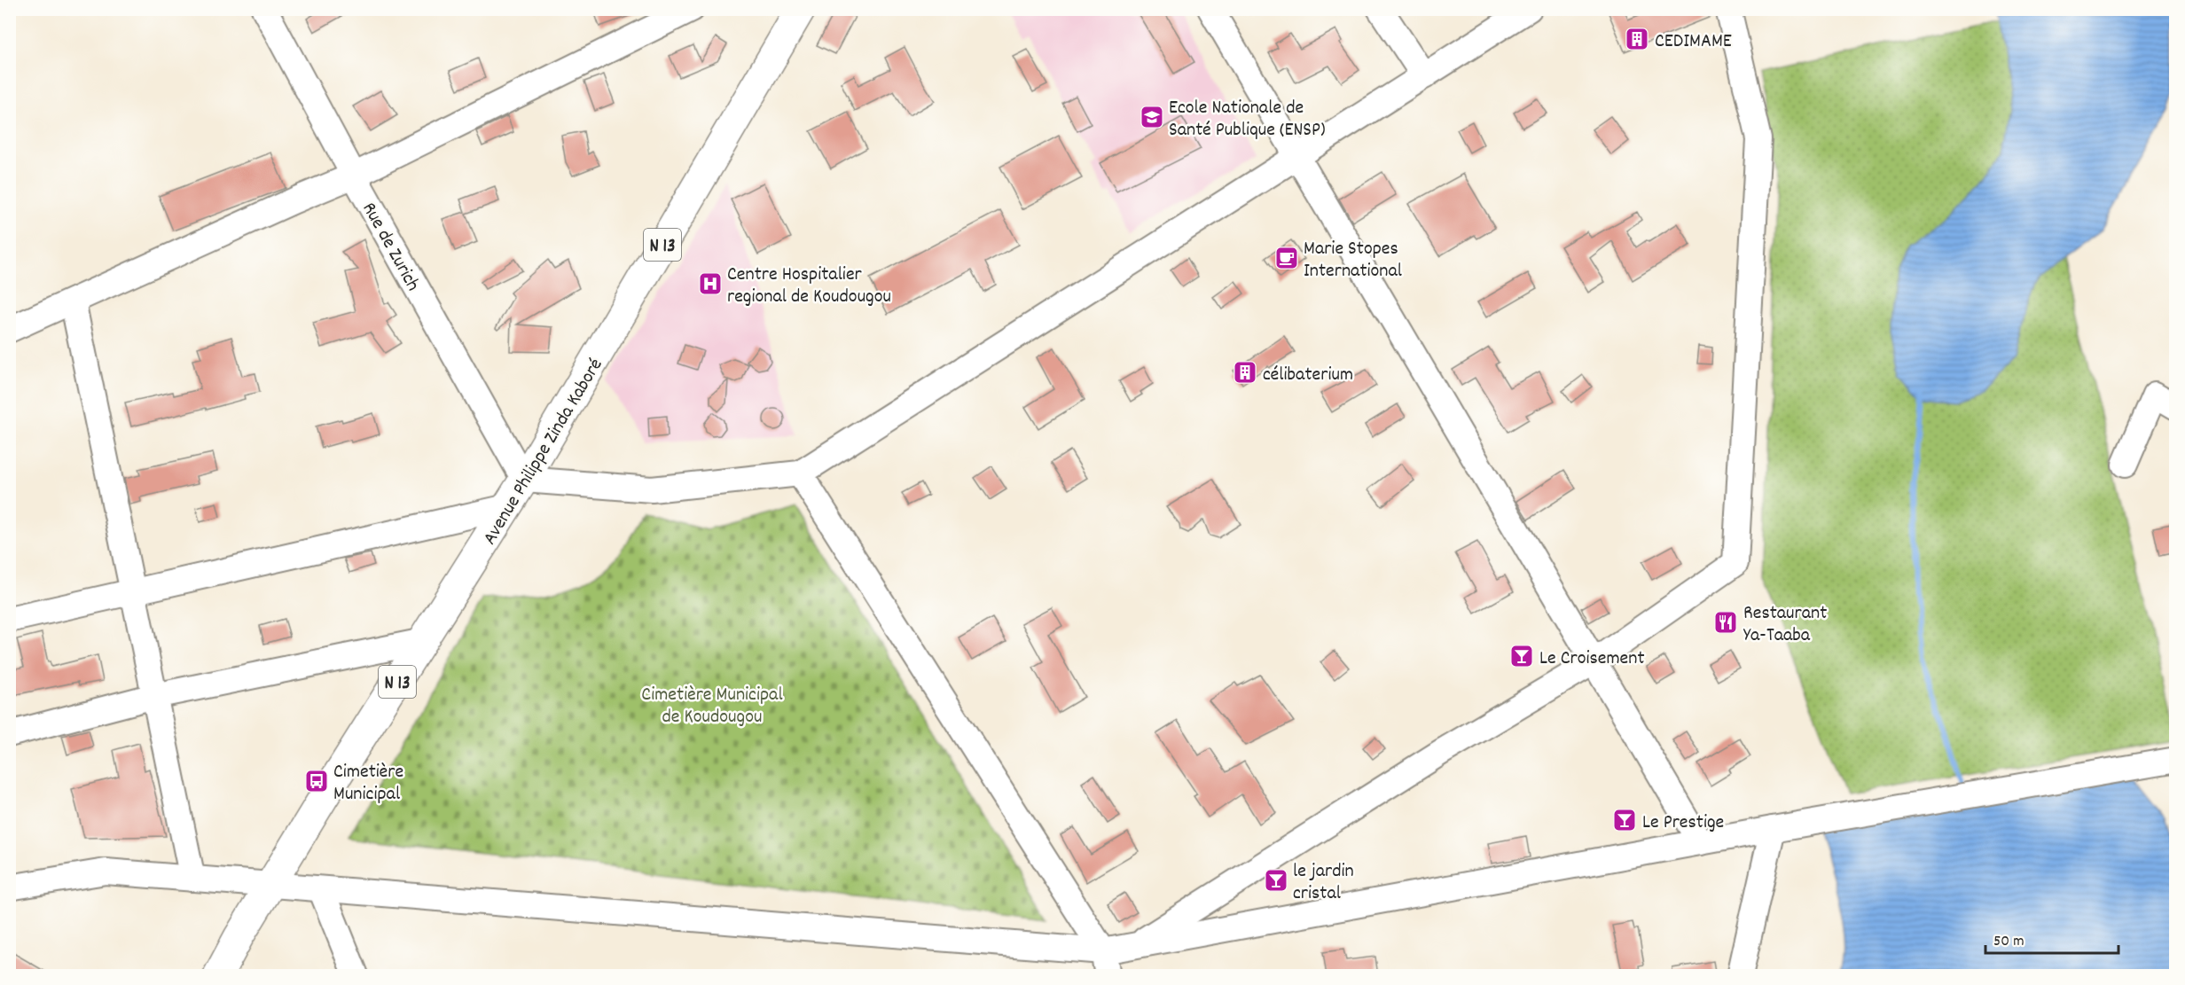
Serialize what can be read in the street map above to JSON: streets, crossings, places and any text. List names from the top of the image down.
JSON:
{
  "streets": {
    "main road": ["N 13", "Avenue Philippe Zinda Kaboré"],
    "street": ["Rue de Zurich"]
  },
  "crossings": [
    ["N 13", "Avenue Philippe Zinda Kaboré"],
    ["Rue de Zurich", "Avenue Philippe Zinda Kaboré"]
  ],
  "parks": ["Cimetière Municipal de Koudougou"],
  "places": {
    "building": ["CEDIMAME", "célibaterium"],
    "school or university": ["Ecole Nationale de Santé Publique (ENSP)"],
    "cafe": ["Marie Stopes International"],
    "hospital": ["Centre Hospitalier regional de Koudougou"],
    "restaurant": ["Restaurant Ya-Taaba"],
    "bar": ["Le Croisement", "Le Prestige", "le jardin cristal"],
    "bus stop": ["Cimetière Municipal"]
  },
  "scale_bar": "50 m"
}
